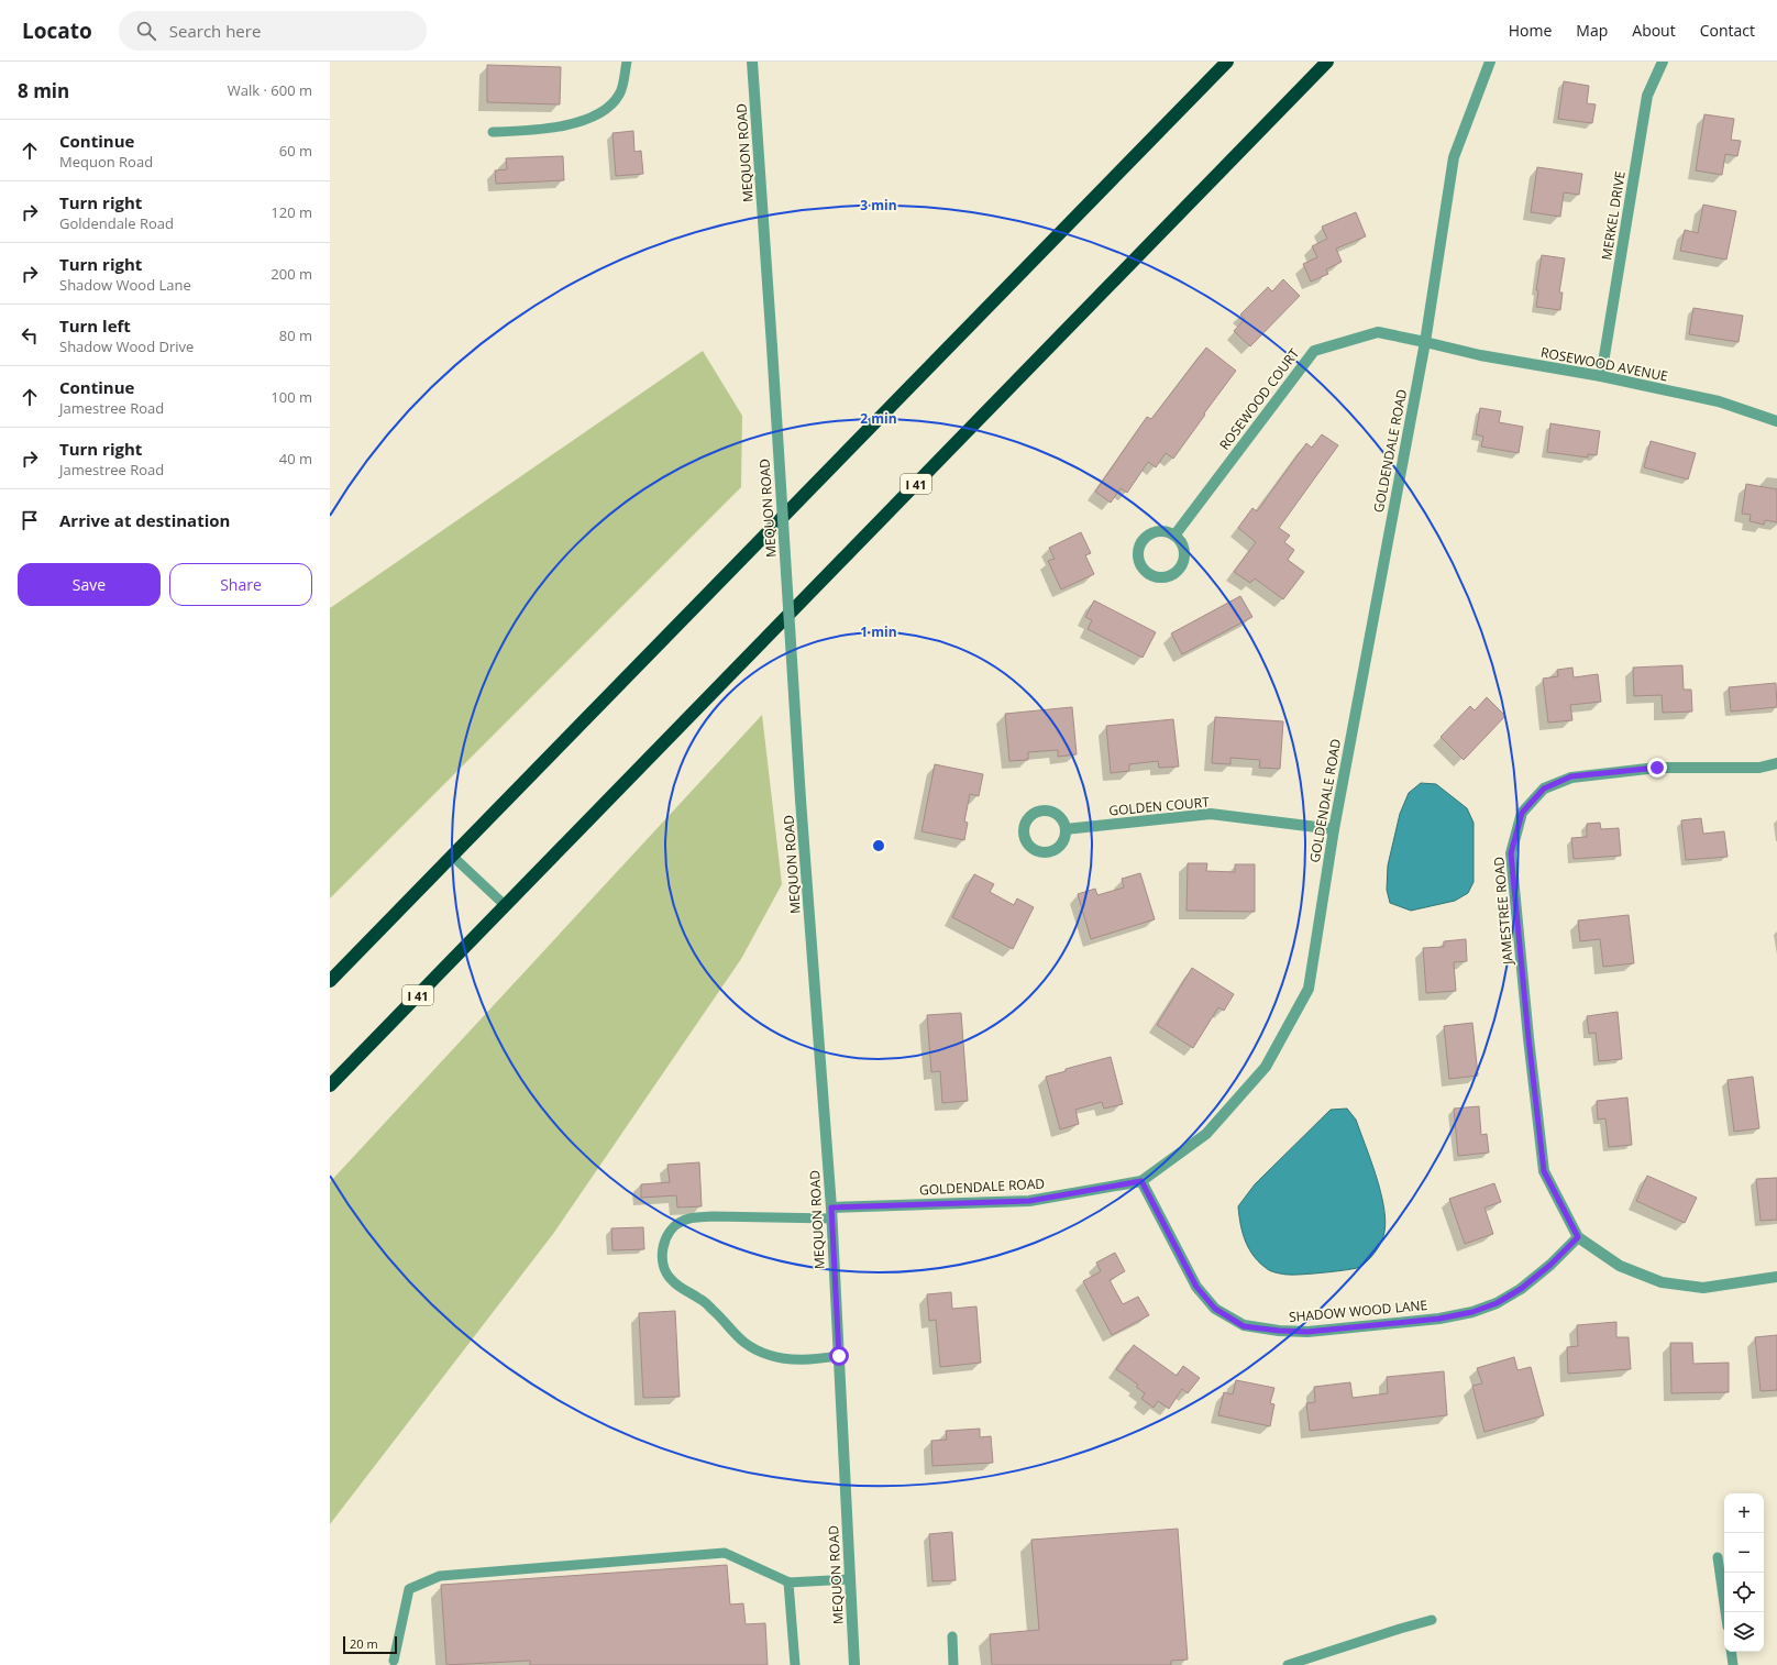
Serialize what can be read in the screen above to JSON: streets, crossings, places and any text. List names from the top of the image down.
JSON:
{
  "streets": {
    "highway": ["I 41"],
    "street": [
      "MEQUON ROAD",
      "MERKEL DRIVE",
      "ROSEWOOD AVENUE",
      "ROSEWOOD COURT",
      "GOLDENDALE ROAD",
      "GOLDEN COURT",
      "JAMESTREE ROAD",
      "SHADOW WOOD LANE"
    ]
  },
  "crossings": [
    ["MEQUON ROAD", "GOLDENDALE ROAD"],
    ["MERKEL DRIVE", "ROSEWOOD AVENUE"],
    ["ROSEWOOD AVENUE", "ROSEWOOD COURT"],
    ["ROSEWOOD AVENUE", "GOLDENDALE ROAD"],
    ["ROSEWOOD COURT", "GOLDENDALE ROAD"],
    ["GOLDENDALE ROAD", "GOLDEN COURT"],
    ["GOLDENDALE ROAD", "SHADOW WOOD LANE"],
    ["JAMESTREE ROAD", "SHADOW WOOD LANE"]
  ],
  "scale_bar": "20 m",
  "page": {
    "header": "Locato",
    "search": "Search here",
    "nav": [
      "Home",
      "Map",
      "About",
      "Contact"
    ],
    "heading": ["8 min", "Walk · 600 m"],
    "list": [
      ["Continue", "Mequon Road", "60 m"],
      ["Turn right", "Goldendale Road", "120 m"],
      ["Turn right", "Shadow Wood Lane", "200 m"],
      ["Turn left", "Shadow Wood Drive", "80 m"],
      ["Continue", "Jamestree Road", "100 m"],
      ["Turn right", "Jamestree Road", "40 m"],
      "Arrive at destination"
    ],
    "buttons": ["Save", "Share"],
    "map_buttons": ["+", "−"],
    "scale": "20 m"
  },
  "rings": ["3 min", "2 min", "1 min"]
}
